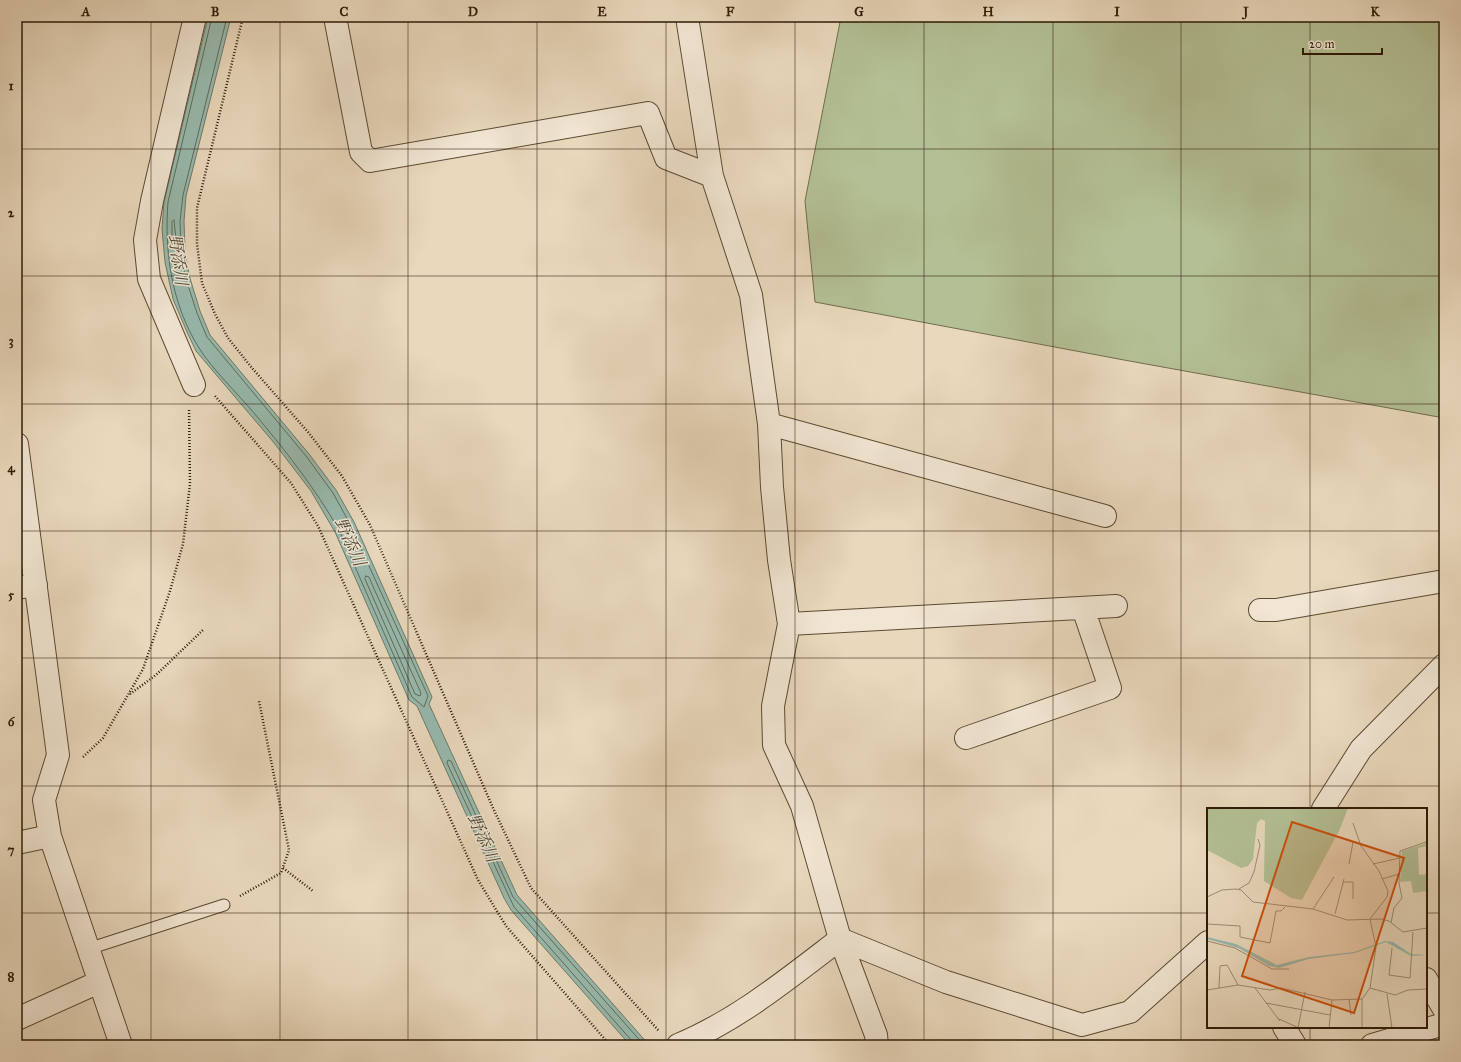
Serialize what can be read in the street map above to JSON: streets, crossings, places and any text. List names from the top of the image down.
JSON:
{
  "water": ["野添川"],
  "scale_bar": "20 m",
  "grid": {
    "columns": [
      "A",
      "B",
      "C",
      "D",
      "E",
      "F",
      "G",
      "H",
      "I",
      "J",
      "K"
    ],
    "rows": [
      "1",
      "2",
      "3",
      "4",
      "5",
      "6",
      "7",
      "8"
    ]
  }
}
